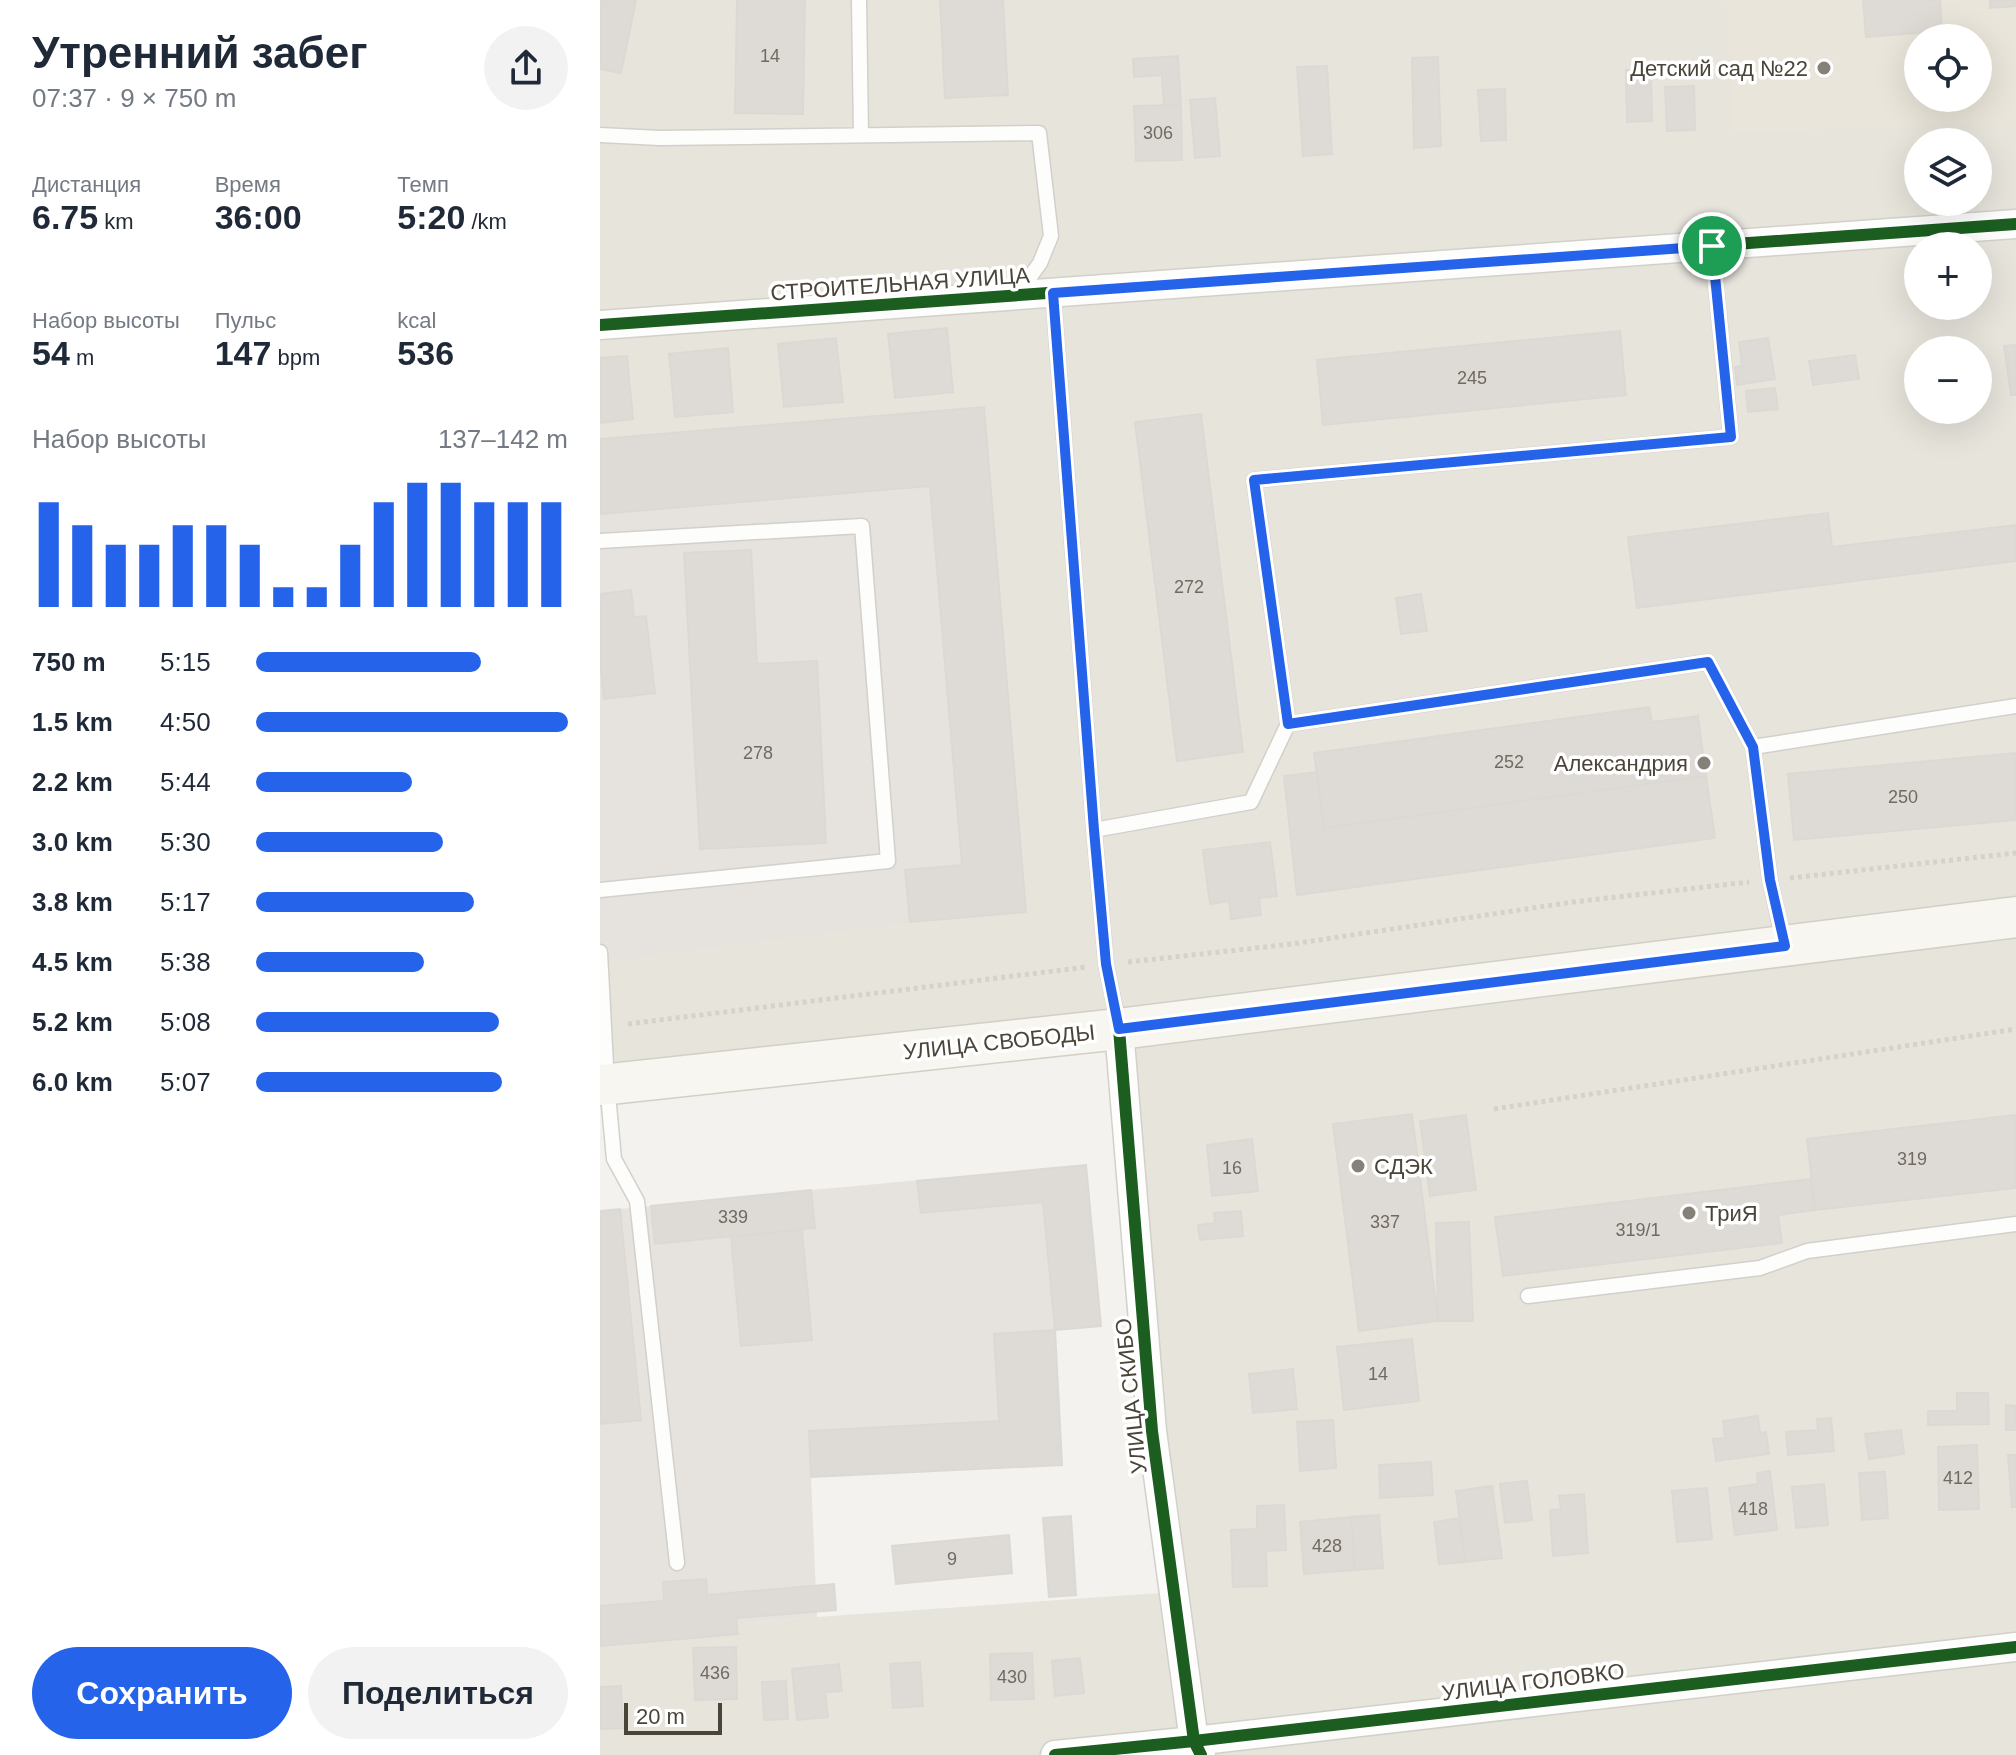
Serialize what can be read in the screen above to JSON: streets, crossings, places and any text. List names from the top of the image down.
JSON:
{
  "streets": {
    "main road": ["УЛИЦА СВОБОДЫ"],
    "street": ["СТРОИТЕЛЬНАЯ УЛИЦА", "УЛИЦА СКИБО", "УЛИЦА ГОЛОВКО"]
  },
  "crossings": [
    ["УЛИЦА СВОБОДЫ", "УЛИЦА СКИБО"],
    ["УЛИЦА СКИБО", "УЛИЦА ГОЛОВКО"]
  ],
  "places": [
    "Детский сад №22",
    "Александрия",
    "СДЭК",
    "ТриЯ"
  ],
  "house_numbers": [
    "14",
    "306",
    "245",
    "272",
    "278",
    "252",
    "250",
    "319",
    "16",
    "339",
    "337",
    "319/1",
    "14",
    "412",
    "418",
    "428",
    "9",
    "436",
    "430"
  ],
  "scale_bar": "20 m",
  "page": {
    "heading": ["Утренний забег", "07:37 · 9 × 750 m"],
    "map_buttons": ["+", "−"],
    "stats": [
      ["Дистанция", "6.75 km"],
      ["Время", "36:00"],
      ["Темп", "5:20 /km"],
      ["Набор высоты", "54 m"],
      ["Пульс", "147 bpm"],
      ["kcal", "536"]
    ],
    "chart": ["Набор высоты", "137–142 m"],
    "list": [
      {
        "name": "750 m",
        "note": "5:15"
      },
      {
        "name": "1.5 km",
        "note": "4:50"
      },
      {
        "name": "2.2 km",
        "note": "5:44"
      },
      {
        "name": "3.0 km",
        "note": "5:30"
      },
      {
        "name": "3.8 km",
        "note": "5:17"
      },
      {
        "name": "4.5 km",
        "note": "5:38"
      },
      {
        "name": "5.2 km",
        "note": "5:08"
      },
      {
        "name": "6.0 km",
        "note": "5:07"
      }
    ],
    "buttons": ["Сохранить", "Поделиться"],
    "scale": "20 m"
  }
}
